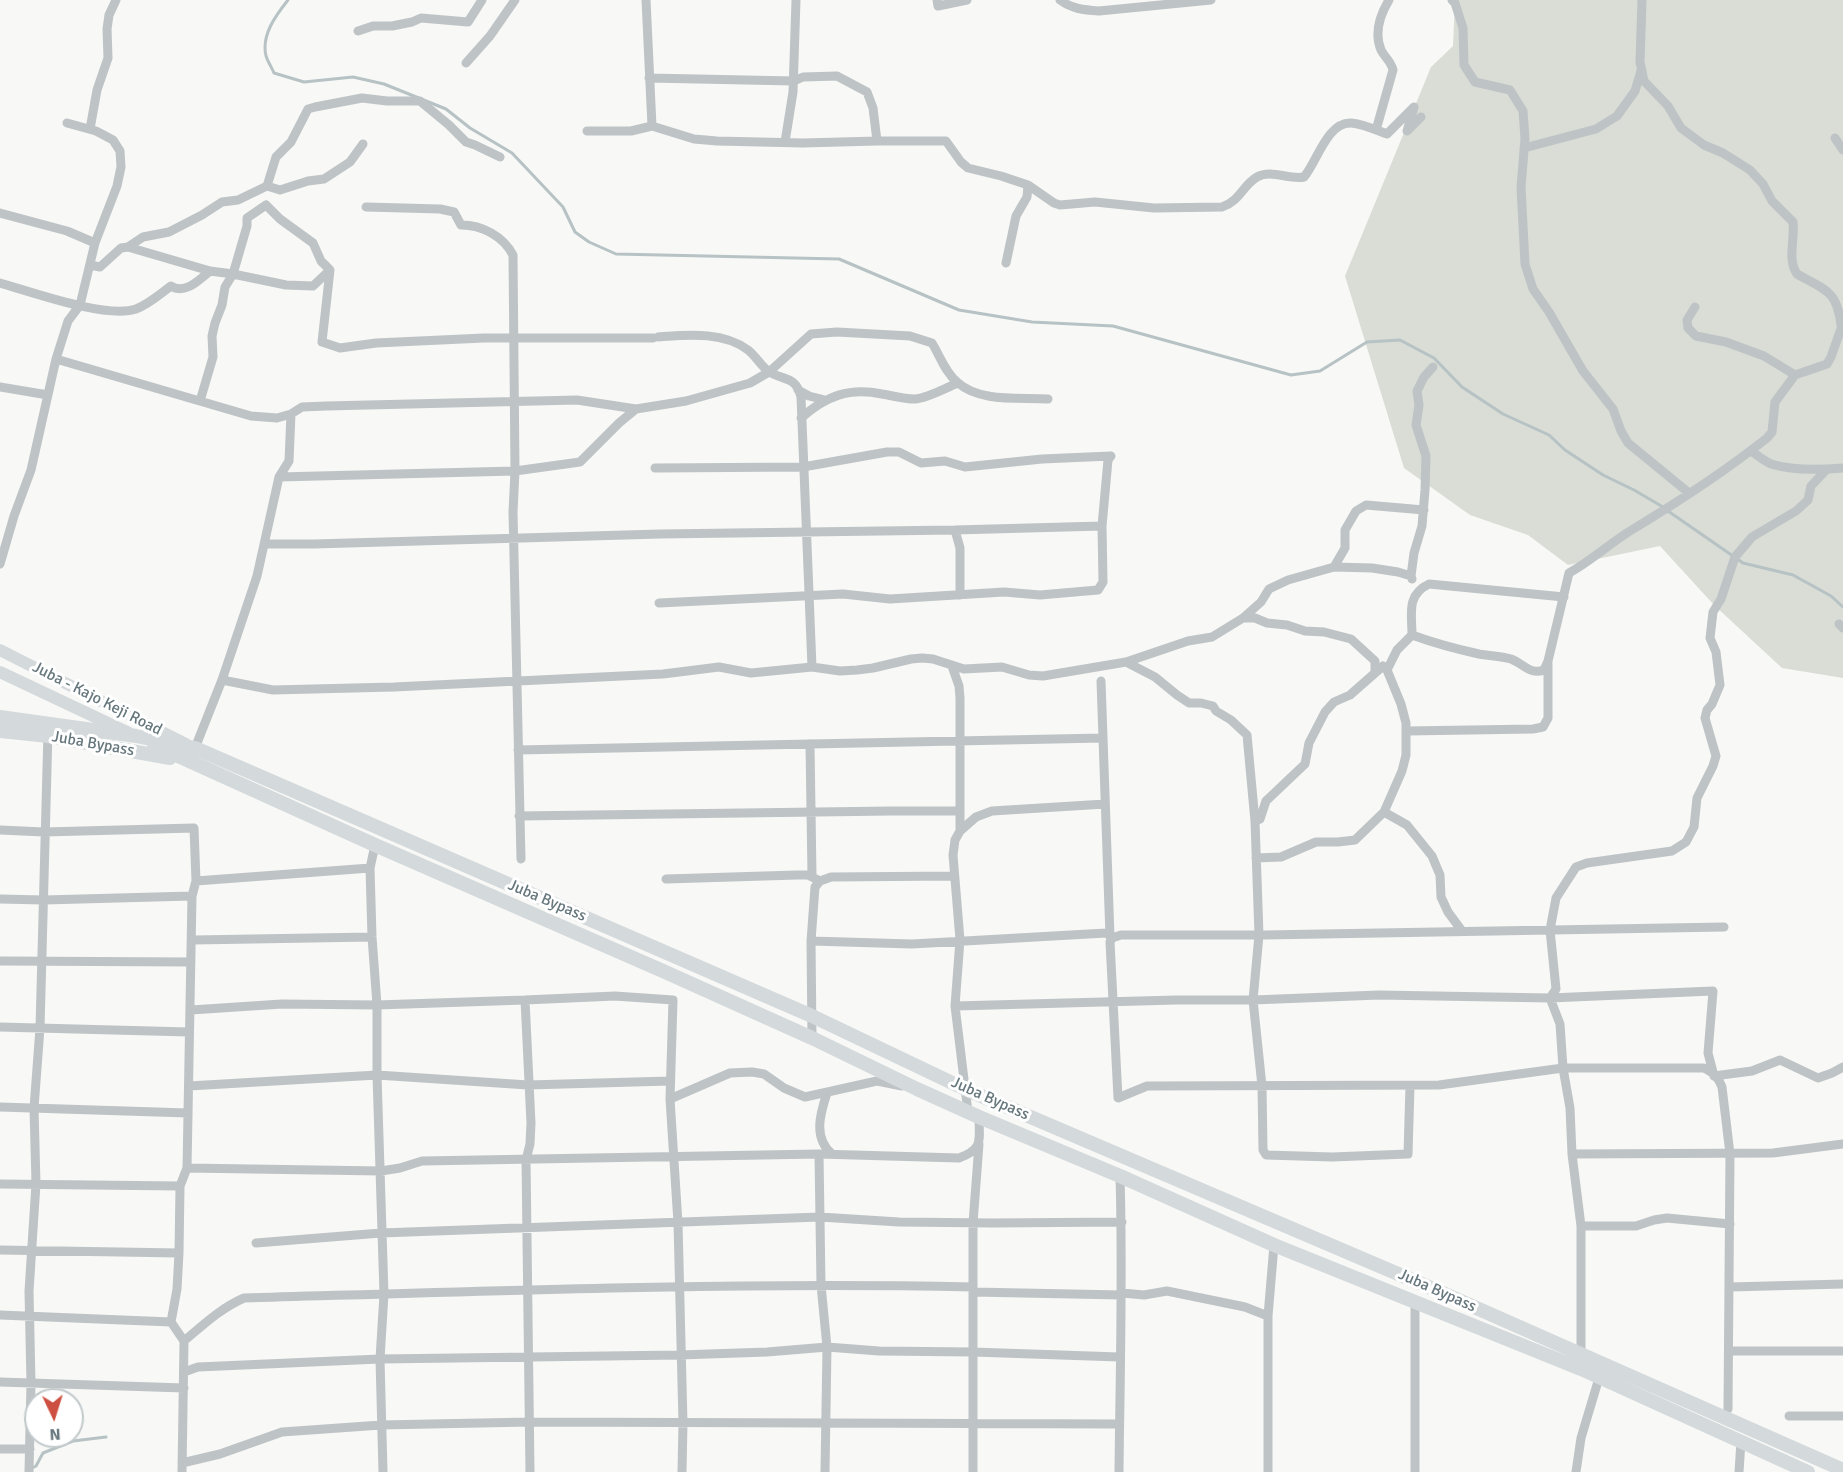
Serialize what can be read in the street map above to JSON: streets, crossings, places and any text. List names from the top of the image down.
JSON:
{
  "streets": {
    "main road": ["Juba - Kajo Keji Road", "Juba Bypass"]
  },
  "crossings": [
    ["Juba - Kajo Keji Road", "Juba Bypass"]
  ],
  "north": "bottom"
}
